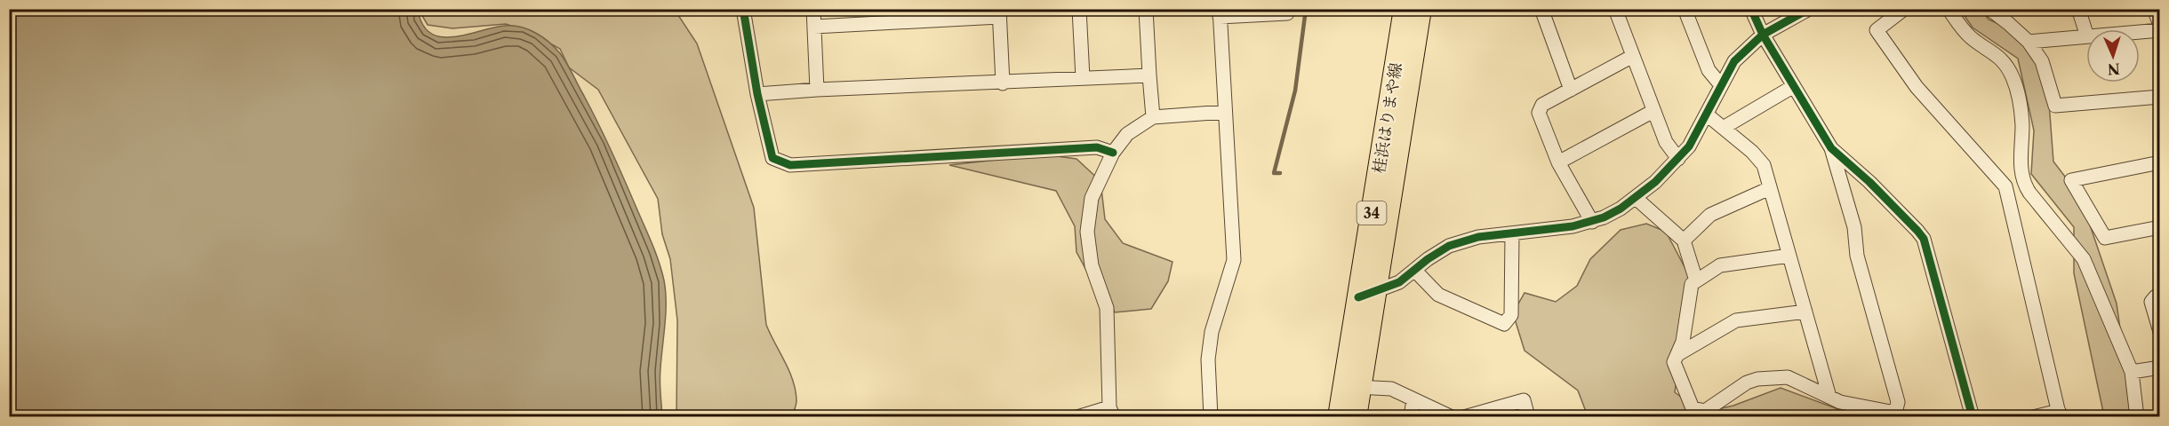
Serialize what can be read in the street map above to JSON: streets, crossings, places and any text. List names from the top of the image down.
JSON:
{
  "streets": {
    "main road": ["桂浜はりまや線", "34"]
  },
  "north": "bottom"
}
